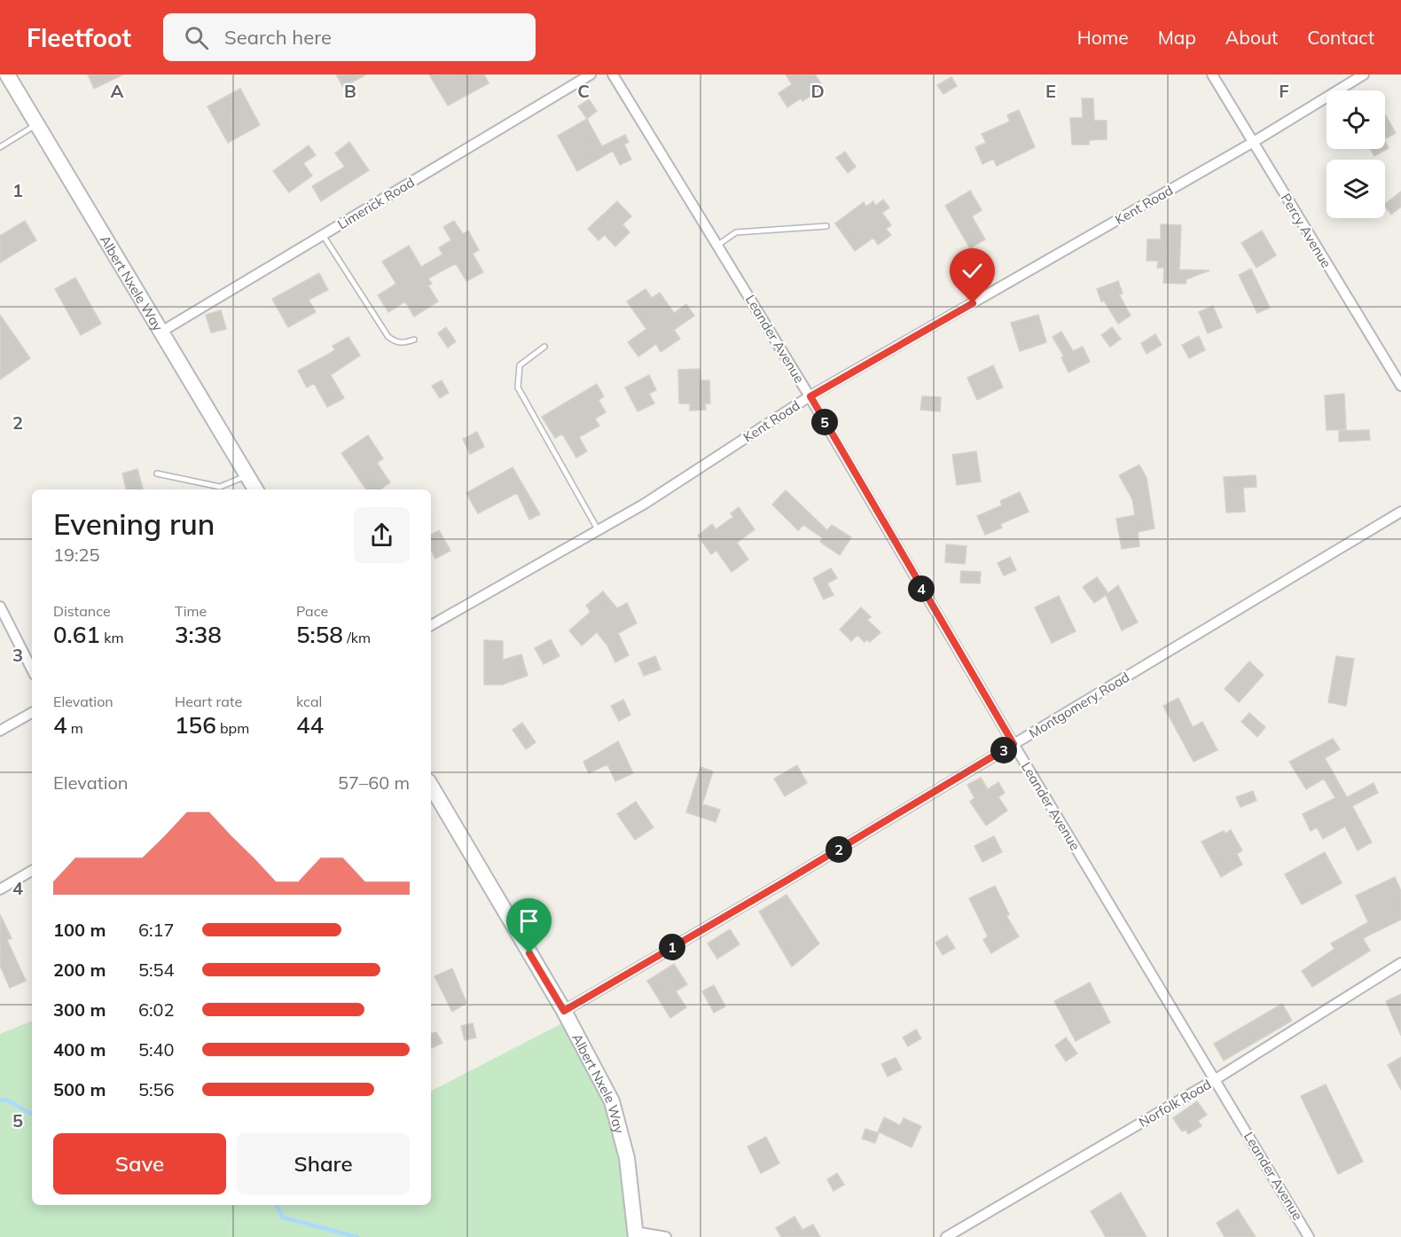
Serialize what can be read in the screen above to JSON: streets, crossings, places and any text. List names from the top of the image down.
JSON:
{
  "streets": {
    "main road": ["Albert Nxele Way"],
    "street": [
      "Limerick Road",
      "Kent Road",
      "Percy Avenue",
      "Leander Avenue",
      "Montgomery Road",
      "Norfolk Road"
    ]
  },
  "crossings": [
    ["Limerick Road", "Albert Nxele Way"],
    ["Kent Road", "Percy Avenue"],
    ["Kent Road", "Leander Avenue"],
    ["Albert Nxele Way", "Montgomery Road"],
    ["Leander Avenue", "Montgomery Road"],
    ["Leander Avenue", "Norfolk Road"]
  ],
  "page": {
    "header": "Fleetfoot",
    "search": "Search here",
    "nav": [
      "Home",
      "Map",
      "About",
      "Contact"
    ],
    "pins": [
      "5",
      "4",
      "3",
      "2",
      "1"
    ],
    "heading": ["Evening run", "19:25"],
    "stats": [
      ["Distance", "0.61 km"],
      ["Time", "3:38"],
      ["Pace", "5:58 /km"],
      ["Elevation", "4 m"],
      ["Heart rate", "156 bpm"],
      ["kcal", "44"]
    ],
    "chart": ["Elevation", "57–60 m"],
    "list": [
      {
        "name": "100 m",
        "note": "6:17"
      },
      {
        "name": "200 m",
        "note": "5:54"
      },
      {
        "name": "300 m",
        "note": "6:02"
      },
      {
        "name": "400 m",
        "note": "5:40"
      },
      {
        "name": "500 m",
        "note": "5:56"
      }
    ],
    "buttons": ["Save", "Share"]
  },
  "grid": {
    "columns": [
      "A",
      "B",
      "C",
      "D",
      "E",
      "F"
    ],
    "rows": [
      "1",
      "2",
      "3",
      "4",
      "5"
    ]
  }
}
